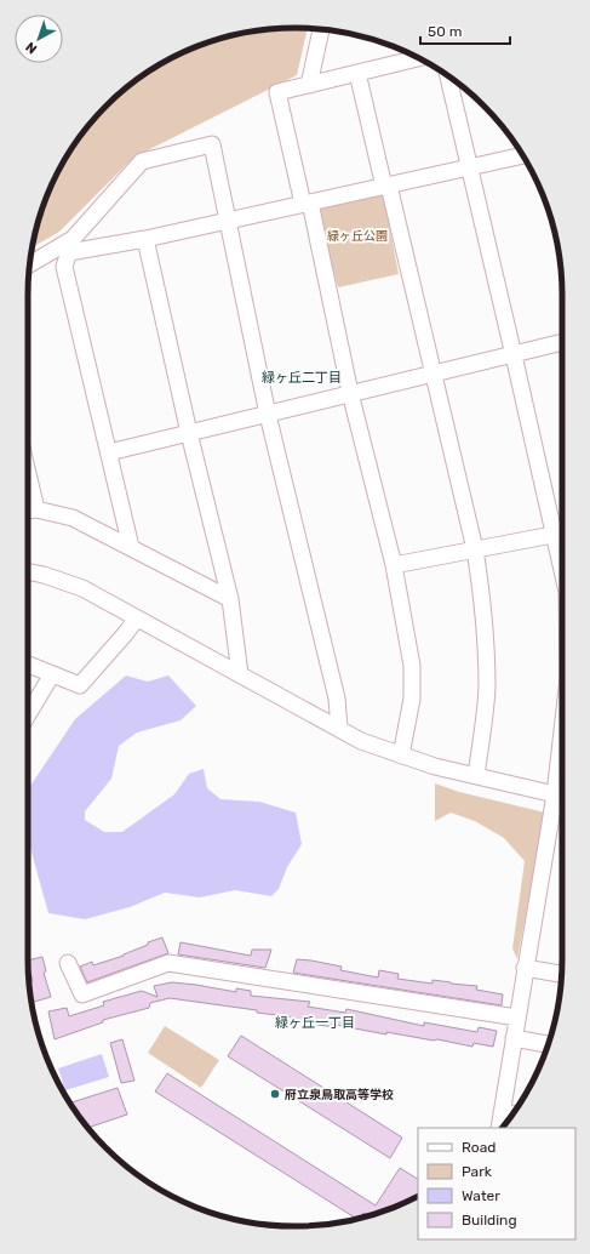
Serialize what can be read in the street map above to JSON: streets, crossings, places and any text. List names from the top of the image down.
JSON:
{
  "districts": ["緑ヶ丘二丁目", "緑ヶ丘一丁目"],
  "parks": ["緑ヶ丘公園"],
  "places": ["府立泉鳥取高等学校"],
  "legend": [
    "Road",
    "Park",
    "Water",
    "Building"
  ],
  "scale_bar": "50 m",
  "north": "bottom left"
}
